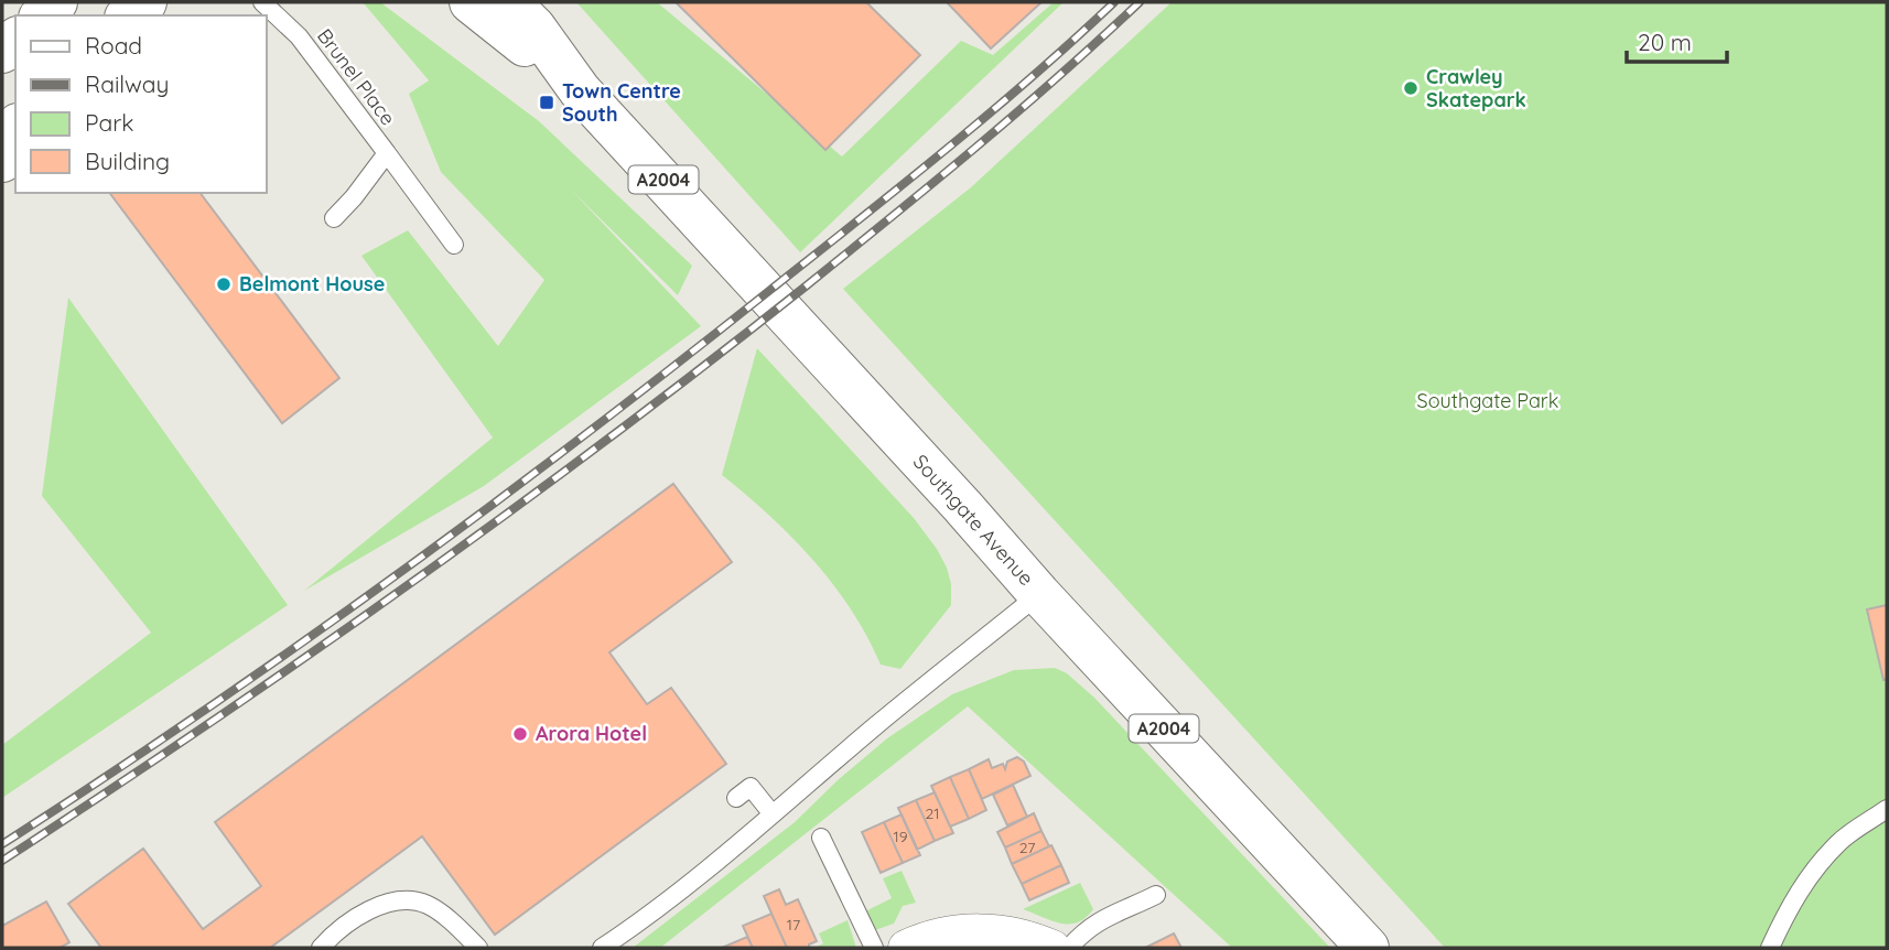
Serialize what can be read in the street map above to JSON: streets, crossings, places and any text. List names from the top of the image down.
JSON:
{
  "streets": {
    "main road": ["A2004", "Southgate Avenue"],
    "lane": ["Brunel Place"]
  },
  "parks": ["Southgate Park"],
  "places": {
    "other": ["Crawley Skatepark", "Belmont House", "Arora Hotel"],
    "transit": ["Town Centre South"]
  },
  "house_numbers": [
    "21",
    "19",
    "27",
    "17"
  ],
  "legend": [
    "Road",
    "Railway",
    "Park",
    "Building"
  ],
  "scale_bar": "20 m"
}
